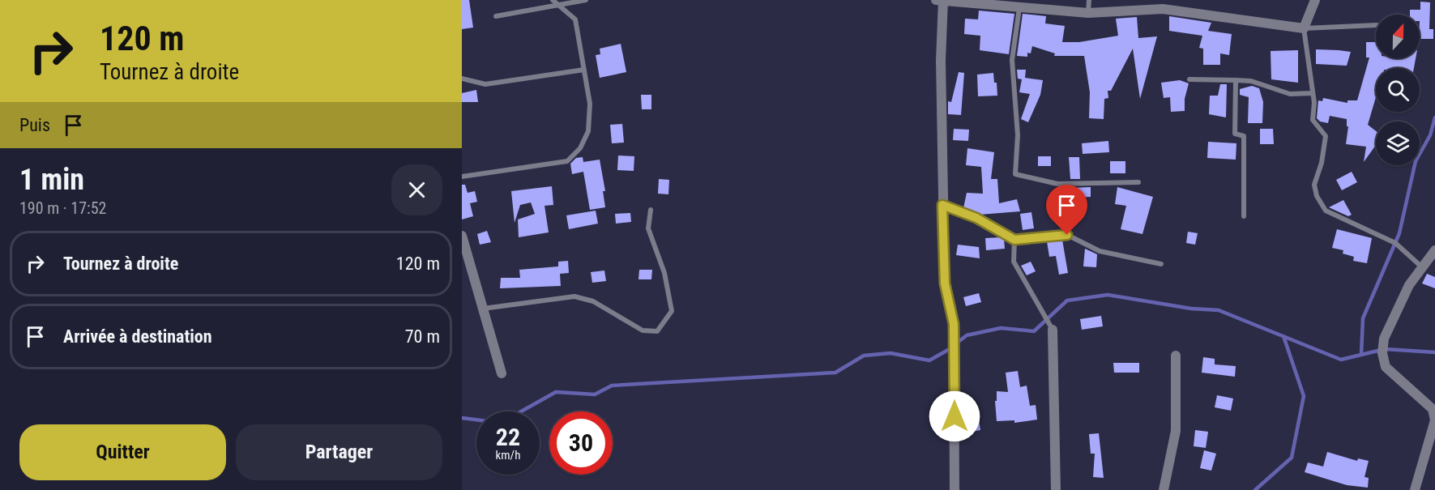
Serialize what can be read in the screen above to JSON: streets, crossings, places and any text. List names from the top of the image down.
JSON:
{
  "north": "top",
  "page": {
    "turn": ["120 m", "Tournez à droite"],
    "then": "Puis",
    "heading": ["1 min", "190 m · 17:52"],
    "list": [
      {
        "name": "Tournez à droite",
        "value": "120 m"
      },
      {
        "name": "Arrivée à destination",
        "value": "70 m"
      }
    ],
    "speed": "22 km/h",
    "limit": "30",
    "buttons": ["Quitter", "Partager"]
  }
}
